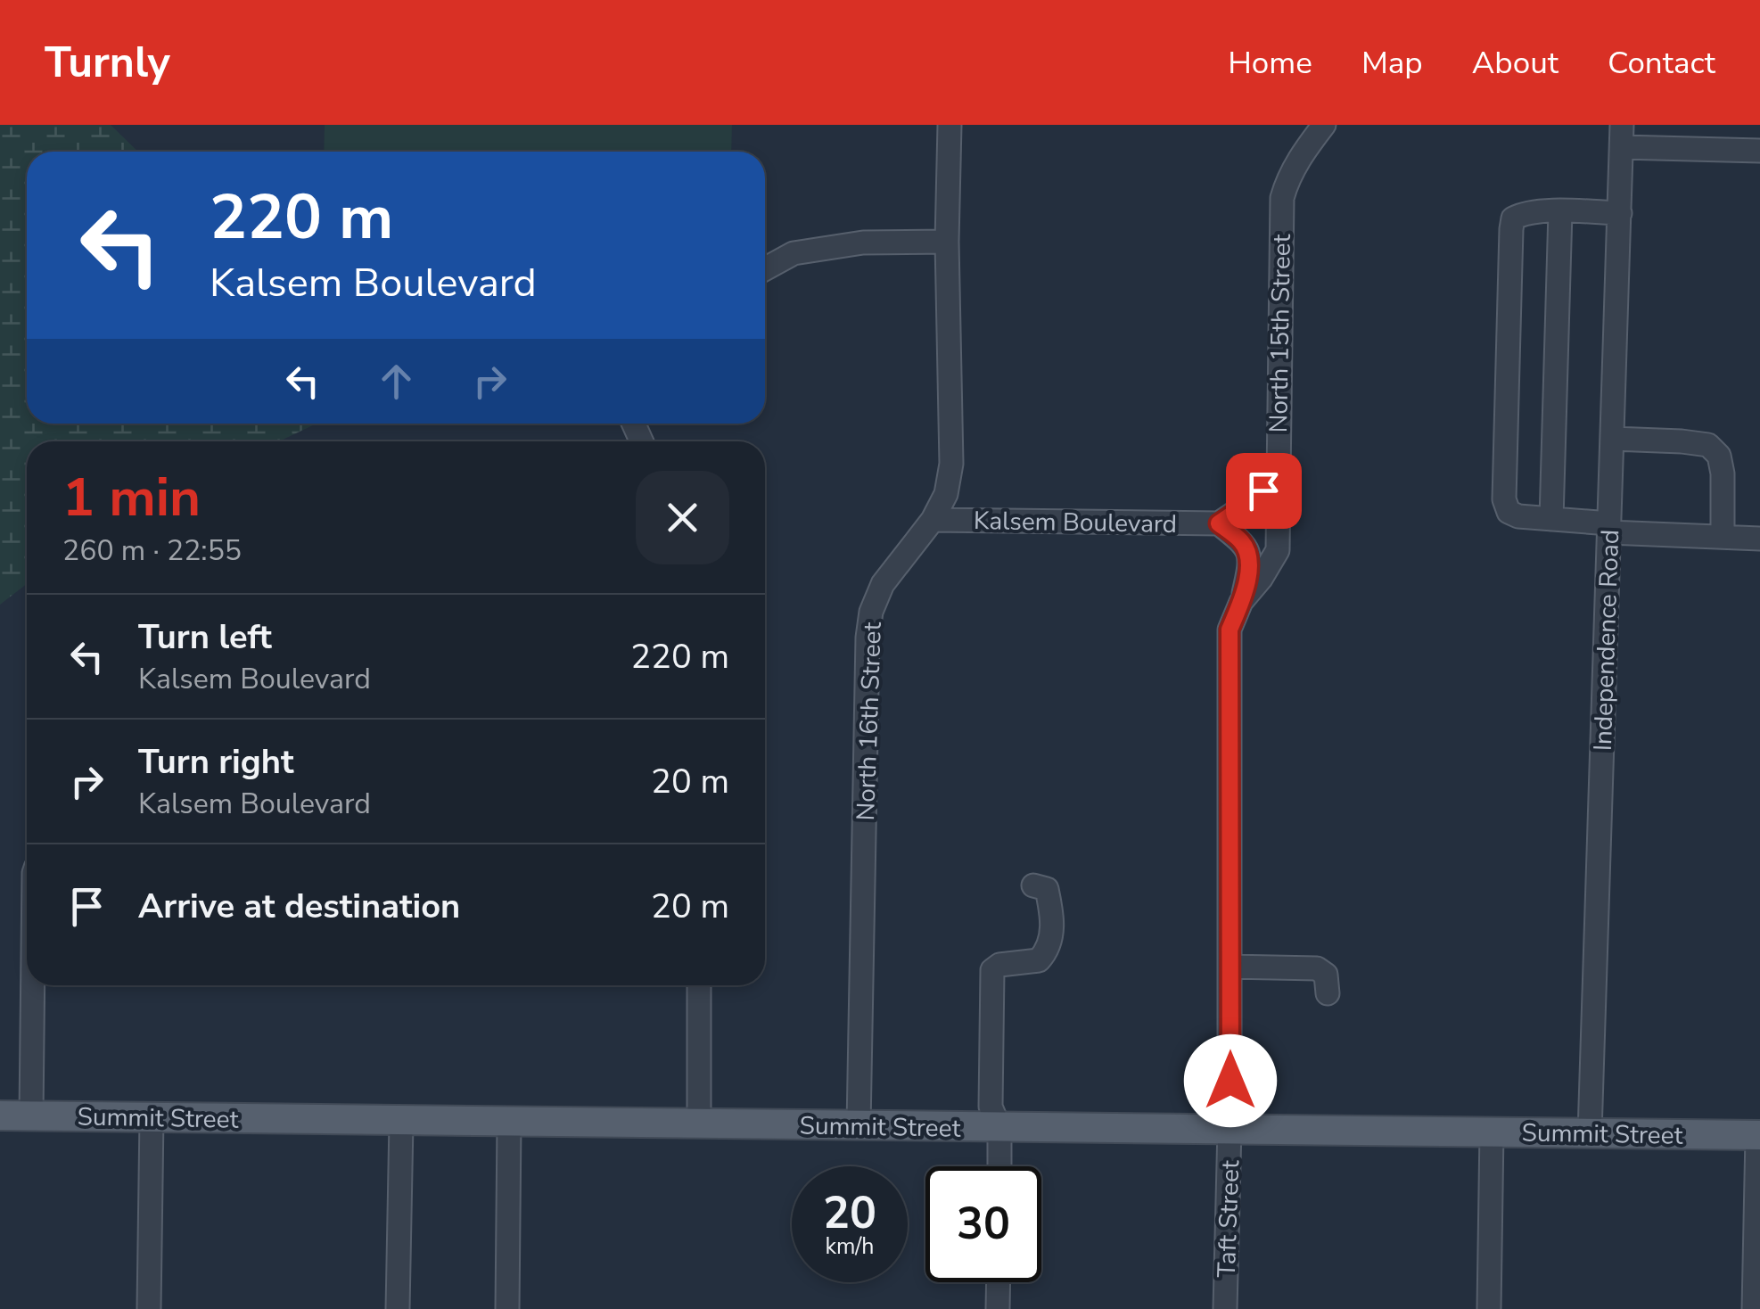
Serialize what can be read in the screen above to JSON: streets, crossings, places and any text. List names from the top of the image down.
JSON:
{
  "streets": {
    "main road": ["Summit Street"],
    "street": [
      "North 15th Street",
      "Kalsem Boulevard",
      "Independence Road",
      "North 16th Street",
      "Taft Street"
    ]
  },
  "crossings": [
    ["North 15th Street", "Summit Street"],
    ["North 15th Street", "Taft Street"],
    ["Kalsem Boulevard", "North 16th Street"],
    ["Independence Road", "Summit Street"],
    ["North 16th Street", "Summit Street"],
    ["Summit Street", "Taft Street"]
  ],
  "page": {
    "header": "Turnly",
    "nav": [
      "Home",
      "Map",
      "About",
      "Contact"
    ],
    "turn": ["220 m", "Kalsem Boulevard"],
    "heading": ["1 min", "260 m · 22:55"],
    "list": [
      {
        "name": "Turn left",
        "note": "Kalsem Boulevard",
        "value": "220 m"
      },
      {
        "name": "Turn right",
        "note": "Kalsem Boulevard",
        "value": "20 m"
      },
      {
        "name": "Arrive at destination",
        "value": "20 m"
      }
    ],
    "speed": "20 km/h",
    "limit": "30"
  }
}
